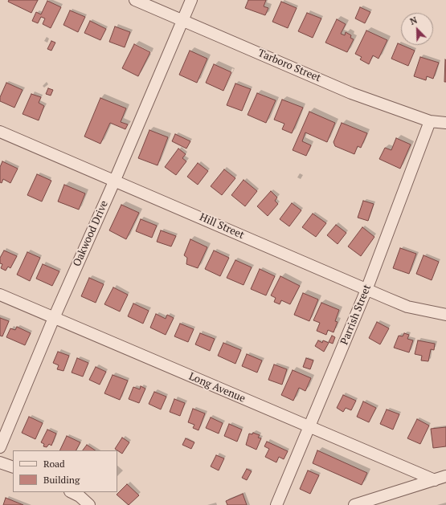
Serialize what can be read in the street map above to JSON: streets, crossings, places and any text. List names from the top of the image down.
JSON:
{
  "streets": {
    "street": [
      "Tarboro Street",
      "Hill Street",
      "Oakwood Drive",
      "Parrish Street",
      "Long Avenue"
    ]
  },
  "crossings": [
    ["Tarboro Street", "Oakwood Drive"],
    ["Tarboro Street", "Parrish Street"],
    ["Hill Street", "Oakwood Drive"],
    ["Hill Street", "Parrish Street"],
    ["Oakwood Drive", "Long Avenue"],
    ["Parrish Street", "Long Avenue"]
  ],
  "legend": ["Road", "Building"],
  "north": "top left"
}
